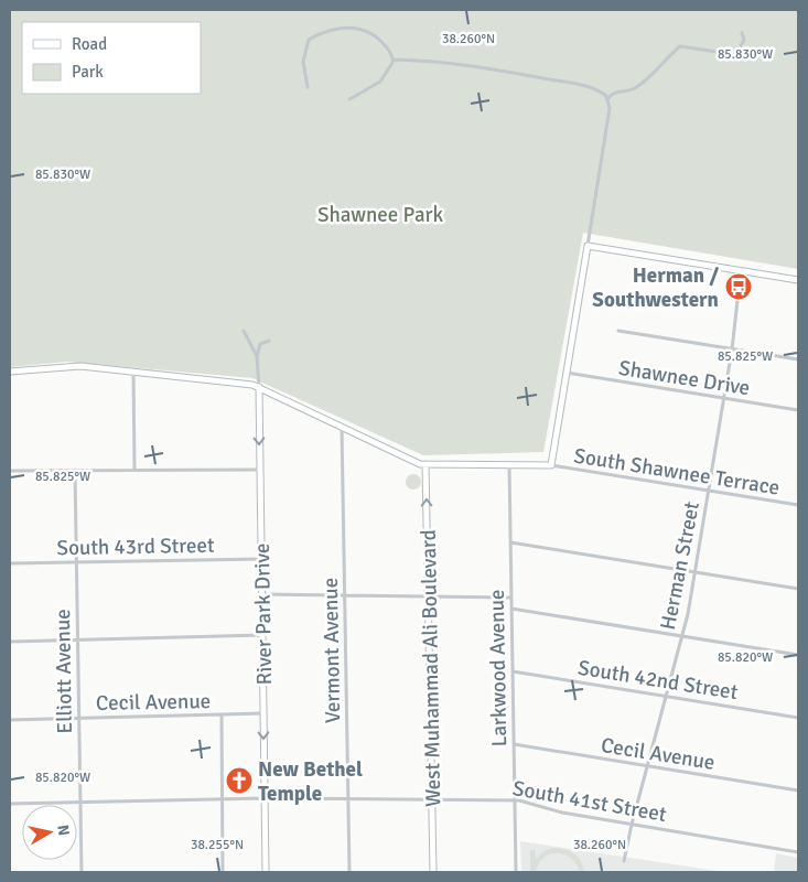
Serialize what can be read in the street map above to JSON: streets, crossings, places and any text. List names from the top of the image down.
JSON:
{
  "streets": {
    "street": [
      "Shawnee Drive",
      "South Shawnee Terrace",
      "South 43rd Street",
      "Herman Street",
      "River Park Drive",
      "Vermont Avenue",
      "West Muhammad Ali Boulevard",
      "Larkwood Avenue",
      "Elliott Avenue",
      "South 42nd Street",
      "Cecil Avenue",
      "South 41st Street"
    ]
  },
  "crossings": [
    ["Shawnee Drive", "Herman Street"],
    ["South Shawnee Terrace", "Herman Street"],
    ["South 43rd Street", "River Park Drive"],
    ["South 43rd Street", "Elliott Avenue"],
    ["Herman Street", "South 42nd Street"],
    ["Herman Street", "Cecil Avenue"],
    ["Herman Street", "South 41st Street"],
    ["River Park Drive", "Cecil Avenue"],
    ["River Park Drive", "South 41st Street"],
    ["Vermont Avenue", "South 41st Street"],
    ["West Muhammad Ali Boulevard", "South 41st Street"],
    ["Larkwood Avenue", "South 42nd Street"],
    ["Larkwood Avenue", "Cecil Avenue"],
    ["Larkwood Avenue", "South 41st Street"],
    ["Elliott Avenue", "Cecil Avenue"],
    ["Elliott Avenue", "South 41st Street"]
  ],
  "parks": ["Shawnee Park"],
  "places": {
    "bus stop": ["Herman / Southwestern"],
    "church": ["New Bethel Temple"]
  },
  "legend": ["Road", "Park"],
  "north": "right",
  "coordinates": [
    "38.260°N",
    "85.830°W",
    "85.825°W",
    "85.820°W",
    "38.255°N"
  ]
}
